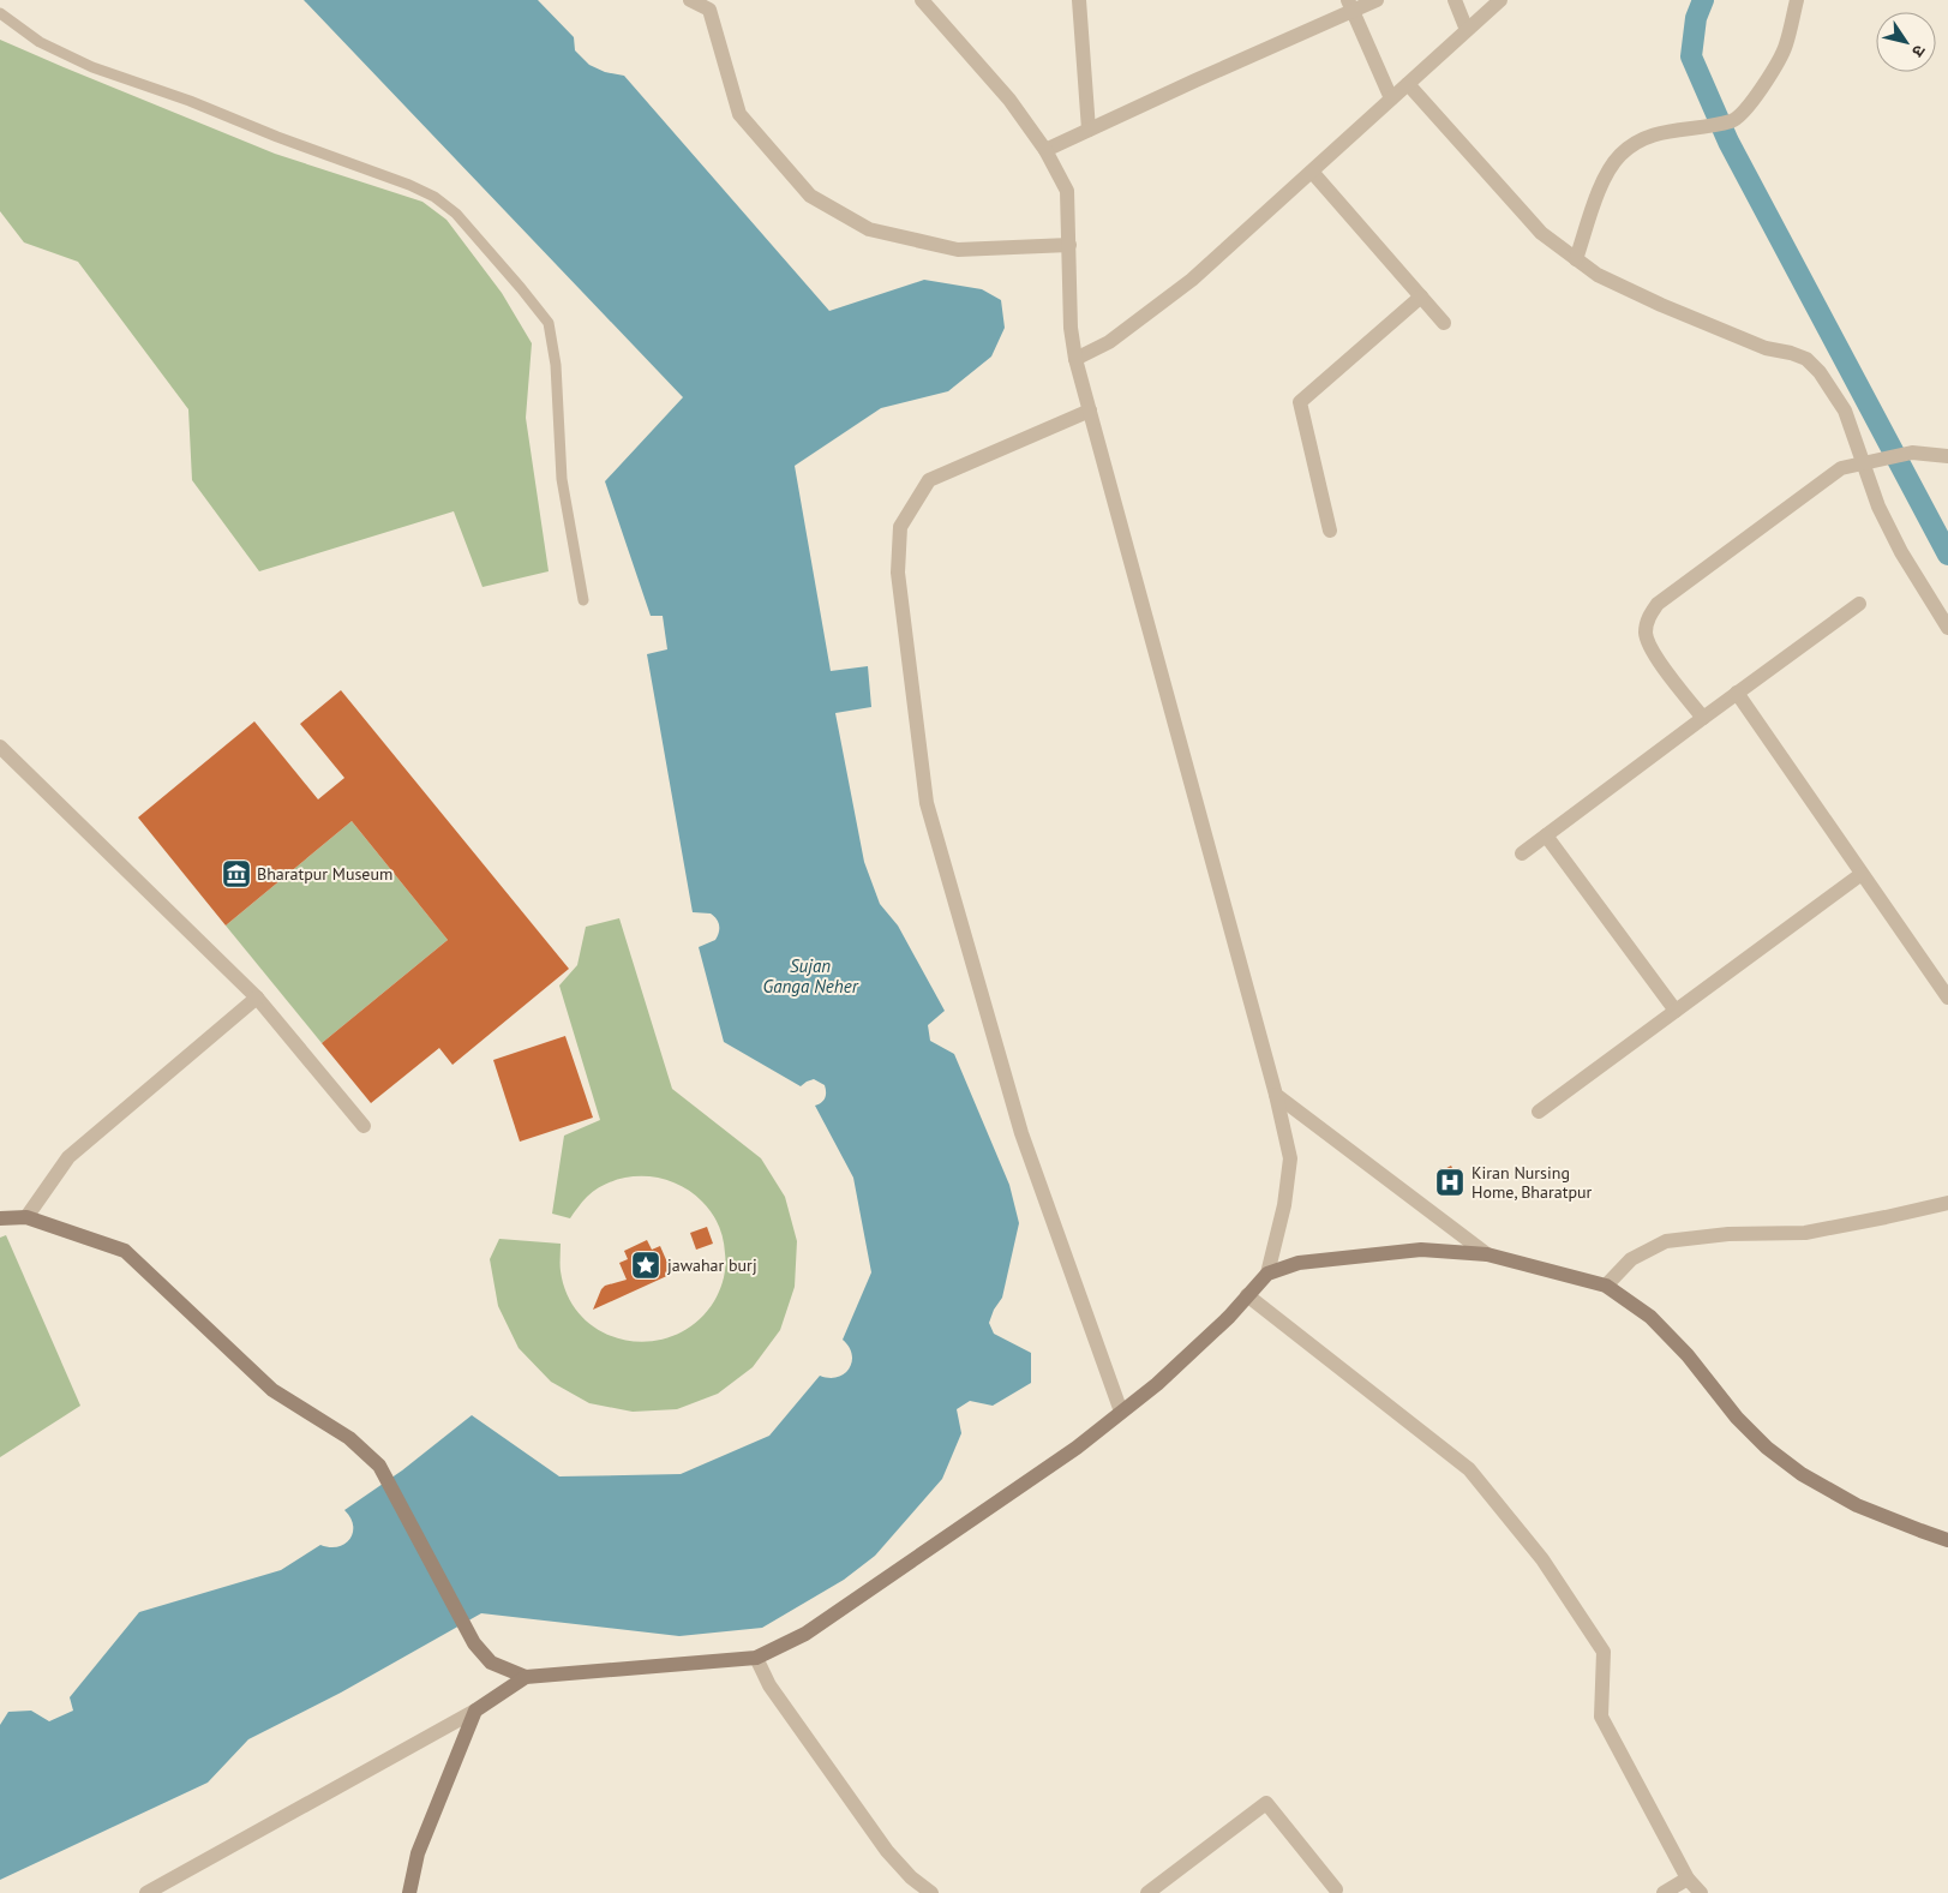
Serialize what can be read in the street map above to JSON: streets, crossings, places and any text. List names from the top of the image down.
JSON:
{
  "water": ["Sujan Ganga Neher"],
  "places": {
    "museum": ["Bharatpur Museum"],
    "hospital": ["Kiran Nursing Home, Bharatpur"],
    "place": ["jawahar burj"]
  },
  "north": "bottom right"
}
